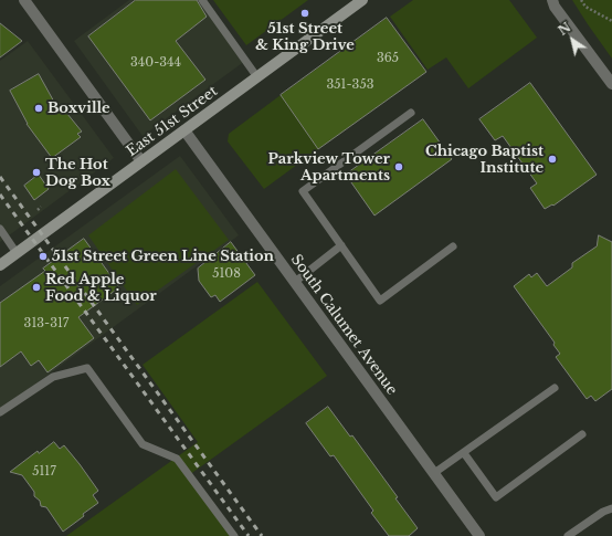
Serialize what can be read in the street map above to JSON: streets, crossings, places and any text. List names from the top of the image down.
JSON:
{
  "streets": {
    "main road": ["East 51st Street"],
    "street": ["South Calumet Avenue"]
  },
  "crossings": [
    ["East 51st Street", "South Calumet Avenue"]
  ],
  "places": [
    "51st Street & King Drive",
    "Boxville",
    "Chicago Baptist Institute",
    "Parkview Tower Apartments",
    "The Hot Dog Box",
    "51st Street Green Line Station",
    "Red Apple Food & Liquor"
  ],
  "house_numbers": [
    "365",
    "340-344",
    "351-353",
    "5108",
    "313-317",
    "5117"
  ],
  "north": "top left"
}
